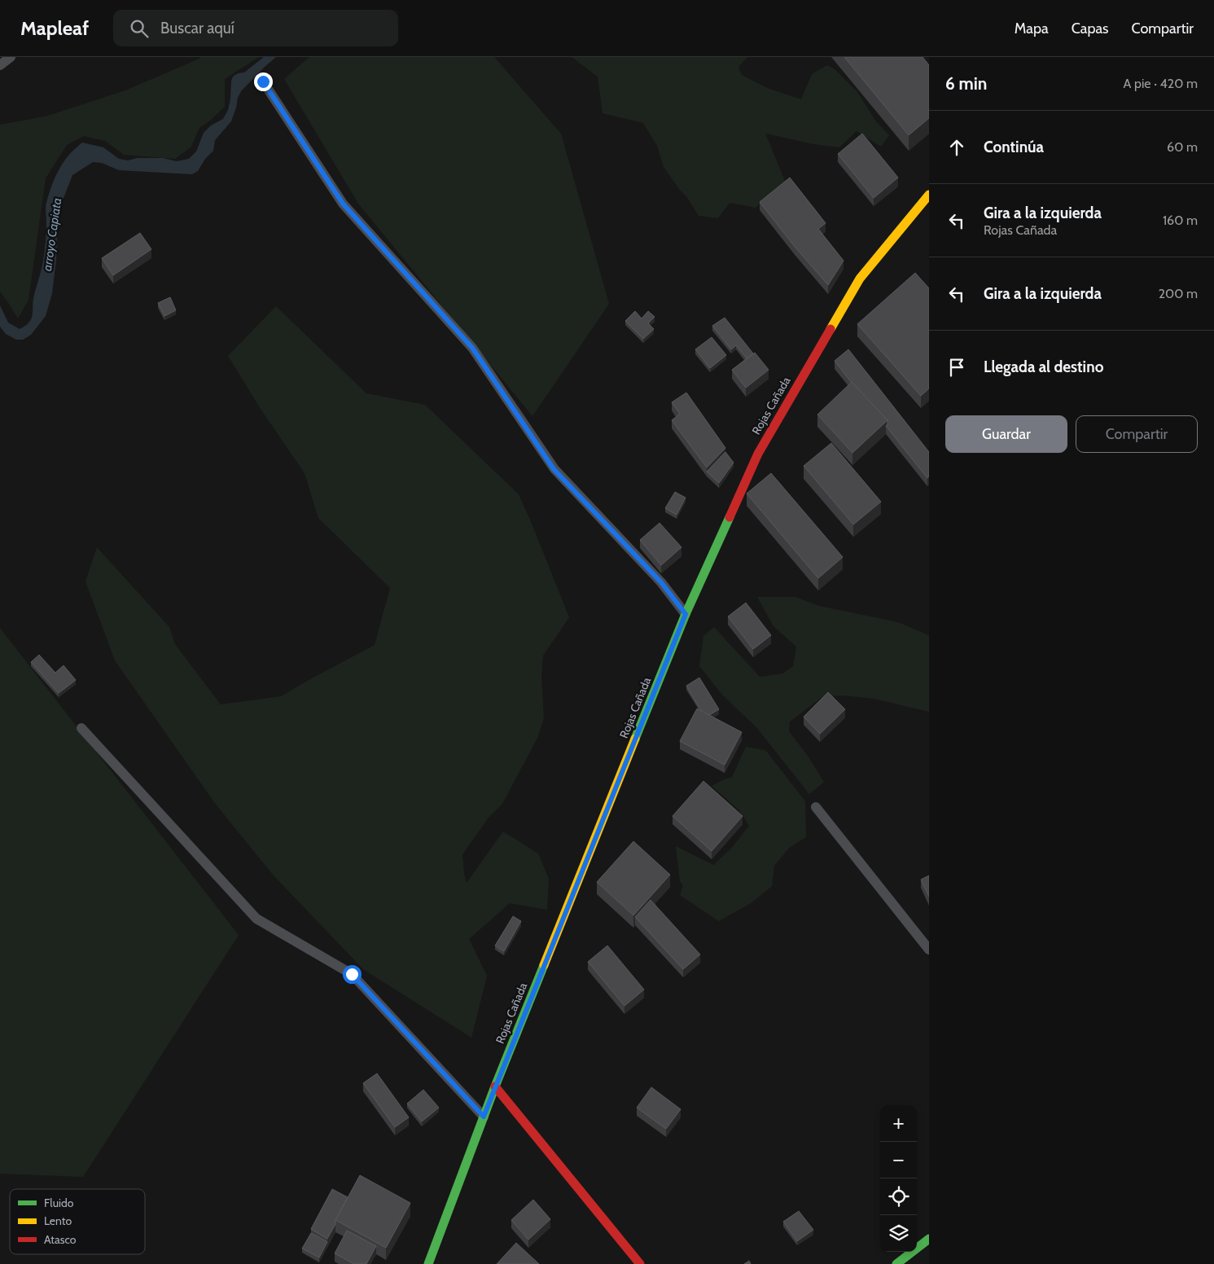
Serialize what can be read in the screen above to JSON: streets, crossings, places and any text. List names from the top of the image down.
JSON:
{
  "streets": {
    "main road": ["Rojas Cañada"]
  },
  "water": ["arroyo Capiata"],
  "legend": ["Fluido", "Lento", "Atasco"],
  "page": {
    "header": "Mapleaf",
    "search": "Buscar aquí",
    "nav": ["Mapa", "Capas", "Compartir"],
    "heading": ["6 min", "A pie · 420 m"],
    "list": [
      ["Continúa", "60 m"],
      ["Gira a la izquierda", "Rojas Cañada", "160 m"],
      ["Gira a la izquierda", "200 m"],
      "Llegada al destino"
    ],
    "buttons": ["Guardar", "Compartir"],
    "map_buttons": ["+", "−"]
  }
}
